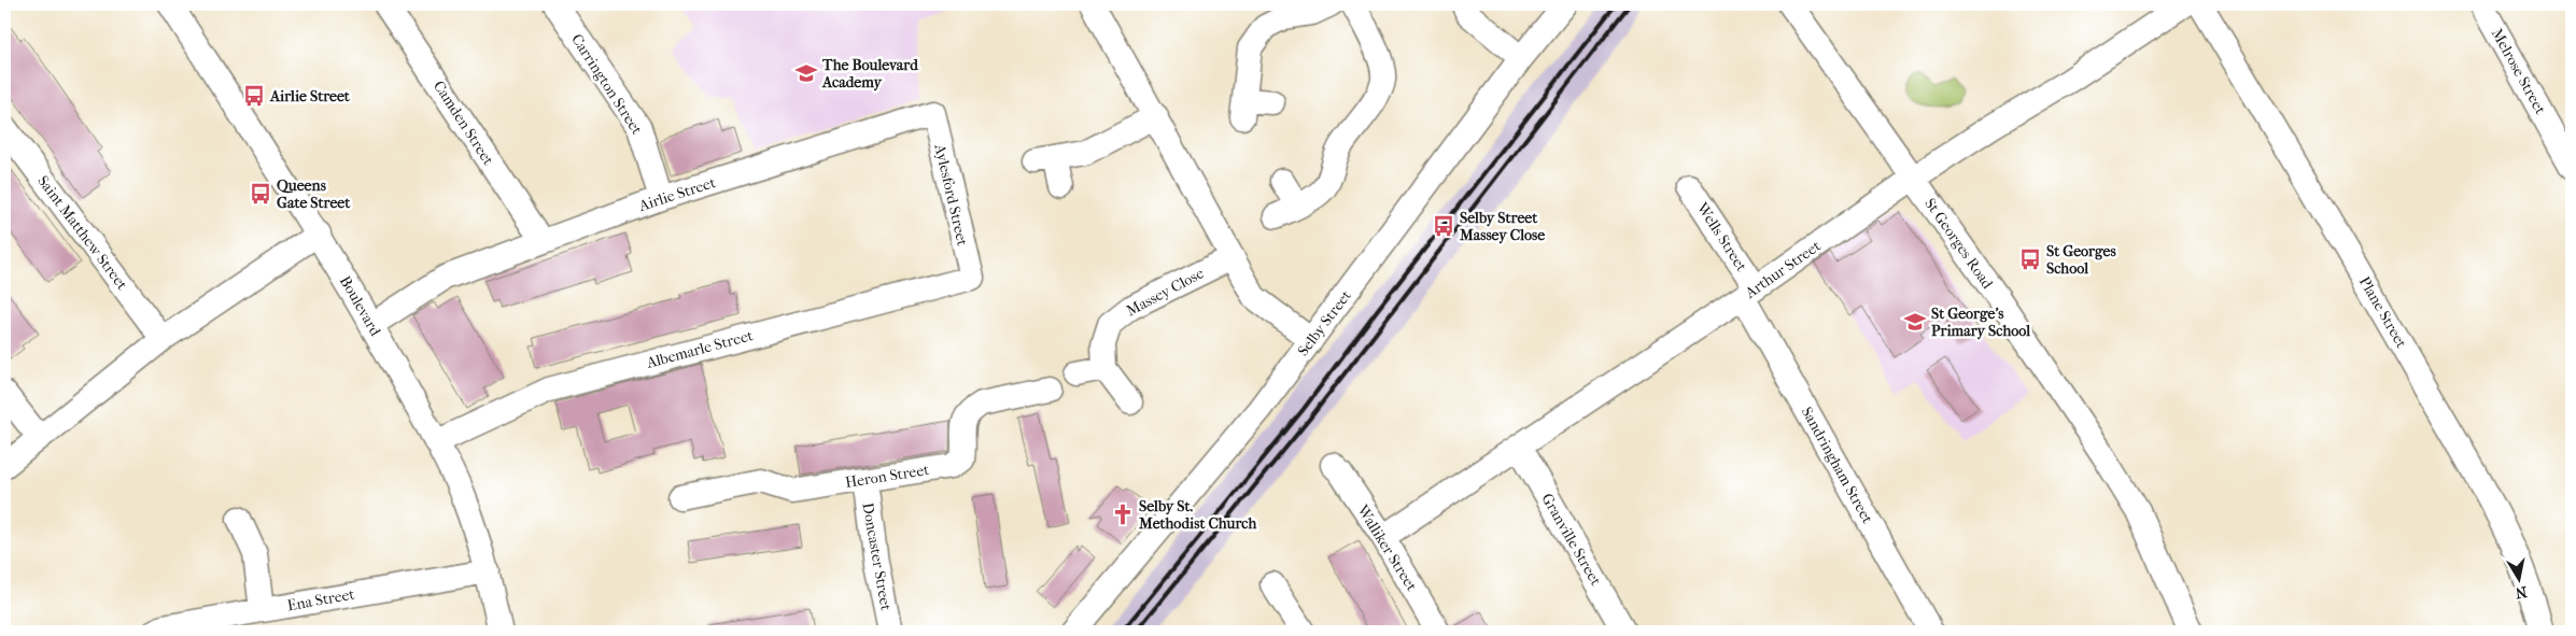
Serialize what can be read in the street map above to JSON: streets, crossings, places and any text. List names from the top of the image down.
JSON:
{
  "streets": {
    "street": [
      "Melrose Street",
      "Carrington Street",
      "Camden Street",
      "Airlie Street",
      "Aylesford Street",
      "Saint Matthew Street",
      "Wells Street",
      "St Georges Road",
      "Arthur Street",
      "Massey Close",
      "Boulevard",
      "Plane Street",
      "Selby Street",
      "Albemarle Street",
      "Sandringham Street",
      "Heron Street",
      "Granville Street",
      "Walliker Street",
      "Doncaster Street",
      "Ena Street"
    ]
  },
  "crossings": [
    ["Carrington Street", "Airlie Street"],
    ["Camden Street", "Airlie Street"],
    ["Airlie Street", "Aylesford Street"],
    ["Airlie Street", "Boulevard"],
    ["Aylesford Street", "Albemarle Street"],
    ["Wells Street", "Arthur Street"],
    ["Wells Street", "Sandringham Street"],
    ["St Georges Road", "Arthur Street"],
    ["Arthur Street", "Sandringham Street"],
    ["Arthur Street", "Granville Street"],
    ["Arthur Street", "Walliker Street"],
    ["Boulevard", "Albemarle Street"],
    ["Boulevard", "Ena Street"],
    ["Heron Street", "Doncaster Street"]
  ],
  "places": {
    "school or university": ["The Boulevard Academy", "St George's Primary School"],
    "bus stop": [
      "Airlie Street",
      "Queens Gate Street",
      "Selby Street Massey Close",
      "St Georges School"
    ],
    "church": ["Selby St. Methodist Church"]
  },
  "north": "bottom"
}
